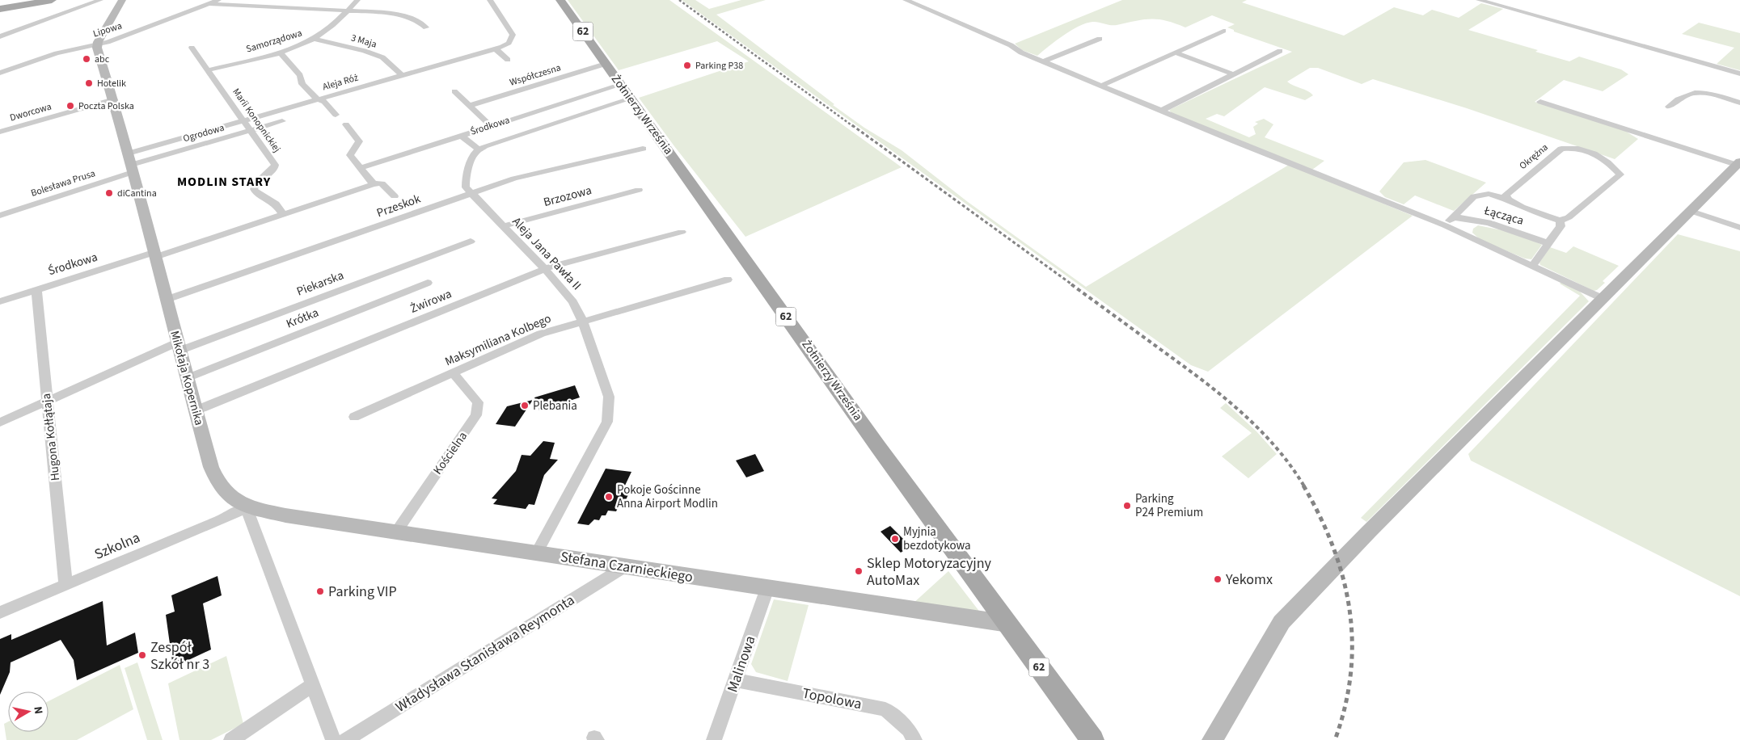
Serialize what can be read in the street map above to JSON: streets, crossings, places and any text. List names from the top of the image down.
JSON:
{
  "streets": {
    "main road": ["62", "Żołnierzy Września"],
    "street": [
      "Lipowa",
      "Samorządowa",
      "3 Maja",
      "Współczesna",
      "Aleja Róż",
      "Dworcowa",
      "Marii Konopnickiej",
      "Środkowa",
      "Ogrodowa",
      "Okrężna",
      "Bolesława Prusa",
      "Brzozowa",
      "Przeskok",
      "Łącząca",
      "Aleja Jana Pawła II",
      "Piekarska",
      "Żwirowa",
      "Krótka",
      "Maksymiliana Kolbego",
      "Mikołaja Kopernika",
      "Hugona Kołłątaja",
      "Kościelna",
      "Szkolna",
      "Stefana Czarnieckiego",
      "Władysława Stanisława Reymonta",
      "Malinowa",
      "Topolowa"
    ]
  },
  "crossings": [
    ["Lipowa", "Mikołaja Kopernika"],
    ["Samorządowa", "3 Maja"],
    ["Samorządowa", "Marii Konopnickiej"],
    ["3 Maja", "Aleja Róż"],
    ["Współczesna", "Żołnierzy Września"],
    ["Aleja Róż", "Marii Konopnickiej"],
    ["Aleja Róż", "Ogrodowa"],
    ["Aleja Róż", "Bolesława Prusa"],
    ["Aleja Róż", "Mikołaja Kopernika"],
    ["Dworcowa", "Mikołaja Kopernika"],
    ["Żołnierzy Września", "Środkowa"],
    ["Żołnierzy Września", "Stefana Czarnieckiego"],
    ["Marii Konopnickiej", "Środkowa"],
    ["Marii Konopnickiej", "Ogrodowa"],
    ["Środkowa", "Mikołaja Kopernika"],
    ["Środkowa", "Hugona Kołłątaja"],
    ["Ogrodowa", "Bolesława Prusa"],
    ["Ogrodowa", "Mikołaja Kopernika"],
    ["Bolesława Prusa", "Mikołaja Kopernika"],
    ["Brzozowa", "Aleja Jana Pawła II"],
    ["Przeskok", "Aleja Jana Pawła II"],
    ["Przeskok", "Mikołaja Kopernika"],
    ["Aleja Jana Pawła II", "Żwirowa"],
    ["Aleja Jana Pawła II", "Maksymiliana Kolbego"],
    ["Aleja Jana Pawła II", "Stefana Czarnieckiego"],
    ["Piekarska", "Mikołaja Kopernika"],
    ["Piekarska", "Hugona Kołłątaja"],
    ["Żwirowa", "Mikołaja Kopernika"],
    ["Krótka", "Mikołaja Kopernika"],
    ["Maksymiliana Kolbego", "Kościelna"],
    ["Mikołaja Kopernika", "Szkolna"],
    ["Mikołaja Kopernika", "Stefana Czarnieckiego"],
    ["Hugona Kołłątaja", "Szkolna"],
    ["Kościelna", "Stefana Czarnieckiego"],
    ["Szkolna", "Stefana Czarnieckiego"],
    ["Stefana Czarnieckiego", "Władysława Stanisława Reymonta"],
    ["Stefana Czarnieckiego", "Malinowa"],
    ["Malinowa", "Topolowa"]
  ],
  "districts": ["MODLIN STARY"],
  "places": [
    "abc",
    "Parking P38",
    "Hotelik",
    "Poczta Polska",
    "diCantina",
    "Plebania",
    "Pokoje Gościnne Anna Airport Modlin",
    "Parking P24 Premium",
    "Myjnia bezdotykowa",
    "Sklep Motoryzacyjny AutoMax",
    "Yekomx",
    "Parking VIP",
    "Zespół Szkół nr 3"
  ],
  "north": "right"
}
